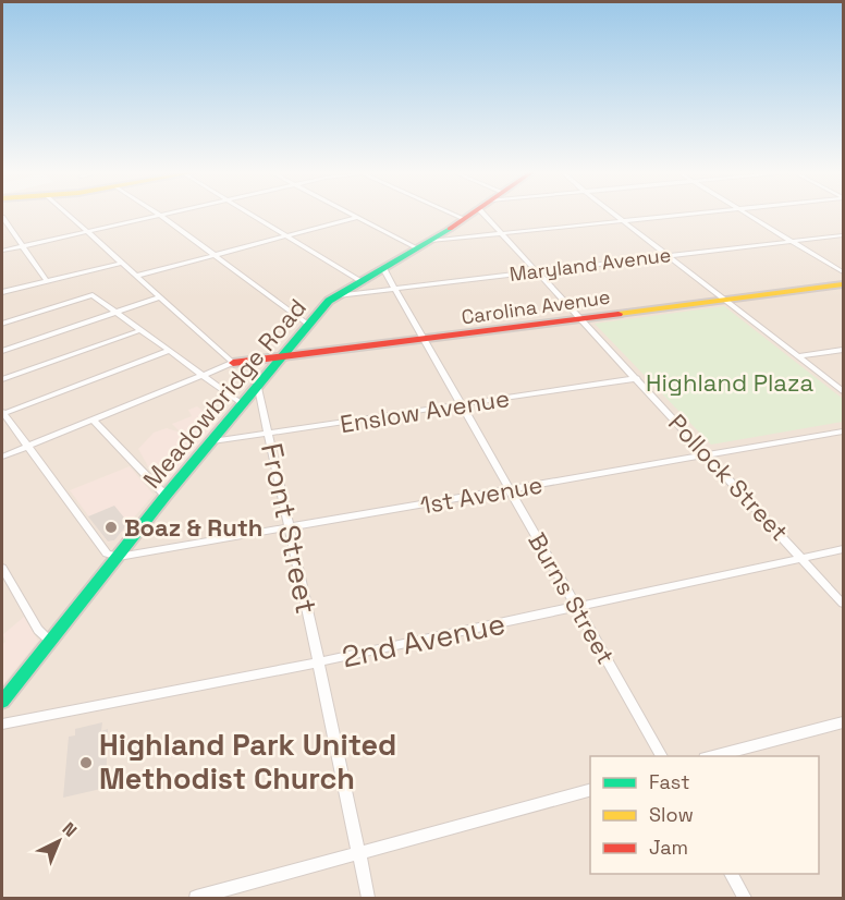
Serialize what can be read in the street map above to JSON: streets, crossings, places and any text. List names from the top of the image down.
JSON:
{
  "streets": {
    "main road": ["Carolina Avenue", "Meadowbridge Road"],
    "street": [
      "Maryland Avenue",
      "Enslow Avenue",
      "Pollock Street",
      "1st Avenue",
      "Front Street",
      "Burns Street",
      "2nd Avenue"
    ]
  },
  "crossings": [
    ["Maryland Avenue", "Meadowbridge Road"],
    ["Maryland Avenue", "Pollock Street"],
    ["Maryland Avenue", "Burns Street"],
    ["Carolina Avenue", "Meadowbridge Road"],
    ["Carolina Avenue", "Pollock Street"],
    ["Carolina Avenue", "Burns Street"],
    ["Meadowbridge Road", "Enslow Avenue"],
    ["Meadowbridge Road", "1st Avenue"],
    ["Meadowbridge Road", "Front Street"],
    ["Meadowbridge Road", "Burns Street"],
    ["Enslow Avenue", "Pollock Street"],
    ["Enslow Avenue", "Front Street"],
    ["Enslow Avenue", "Burns Street"],
    ["Pollock Street", "1st Avenue"],
    ["Pollock Street", "2nd Avenue"],
    ["1st Avenue", "Front Street"],
    ["1st Avenue", "Burns Street"],
    ["Front Street", "2nd Avenue"],
    ["Burns Street", "2nd Avenue"]
  ],
  "parks": ["Highland Plaza"],
  "places": ["Boaz & Ruth", "Highland Park United Methodist Church"],
  "legend": ["Fast", "Slow", "Jam"],
  "north": "top right"
}
